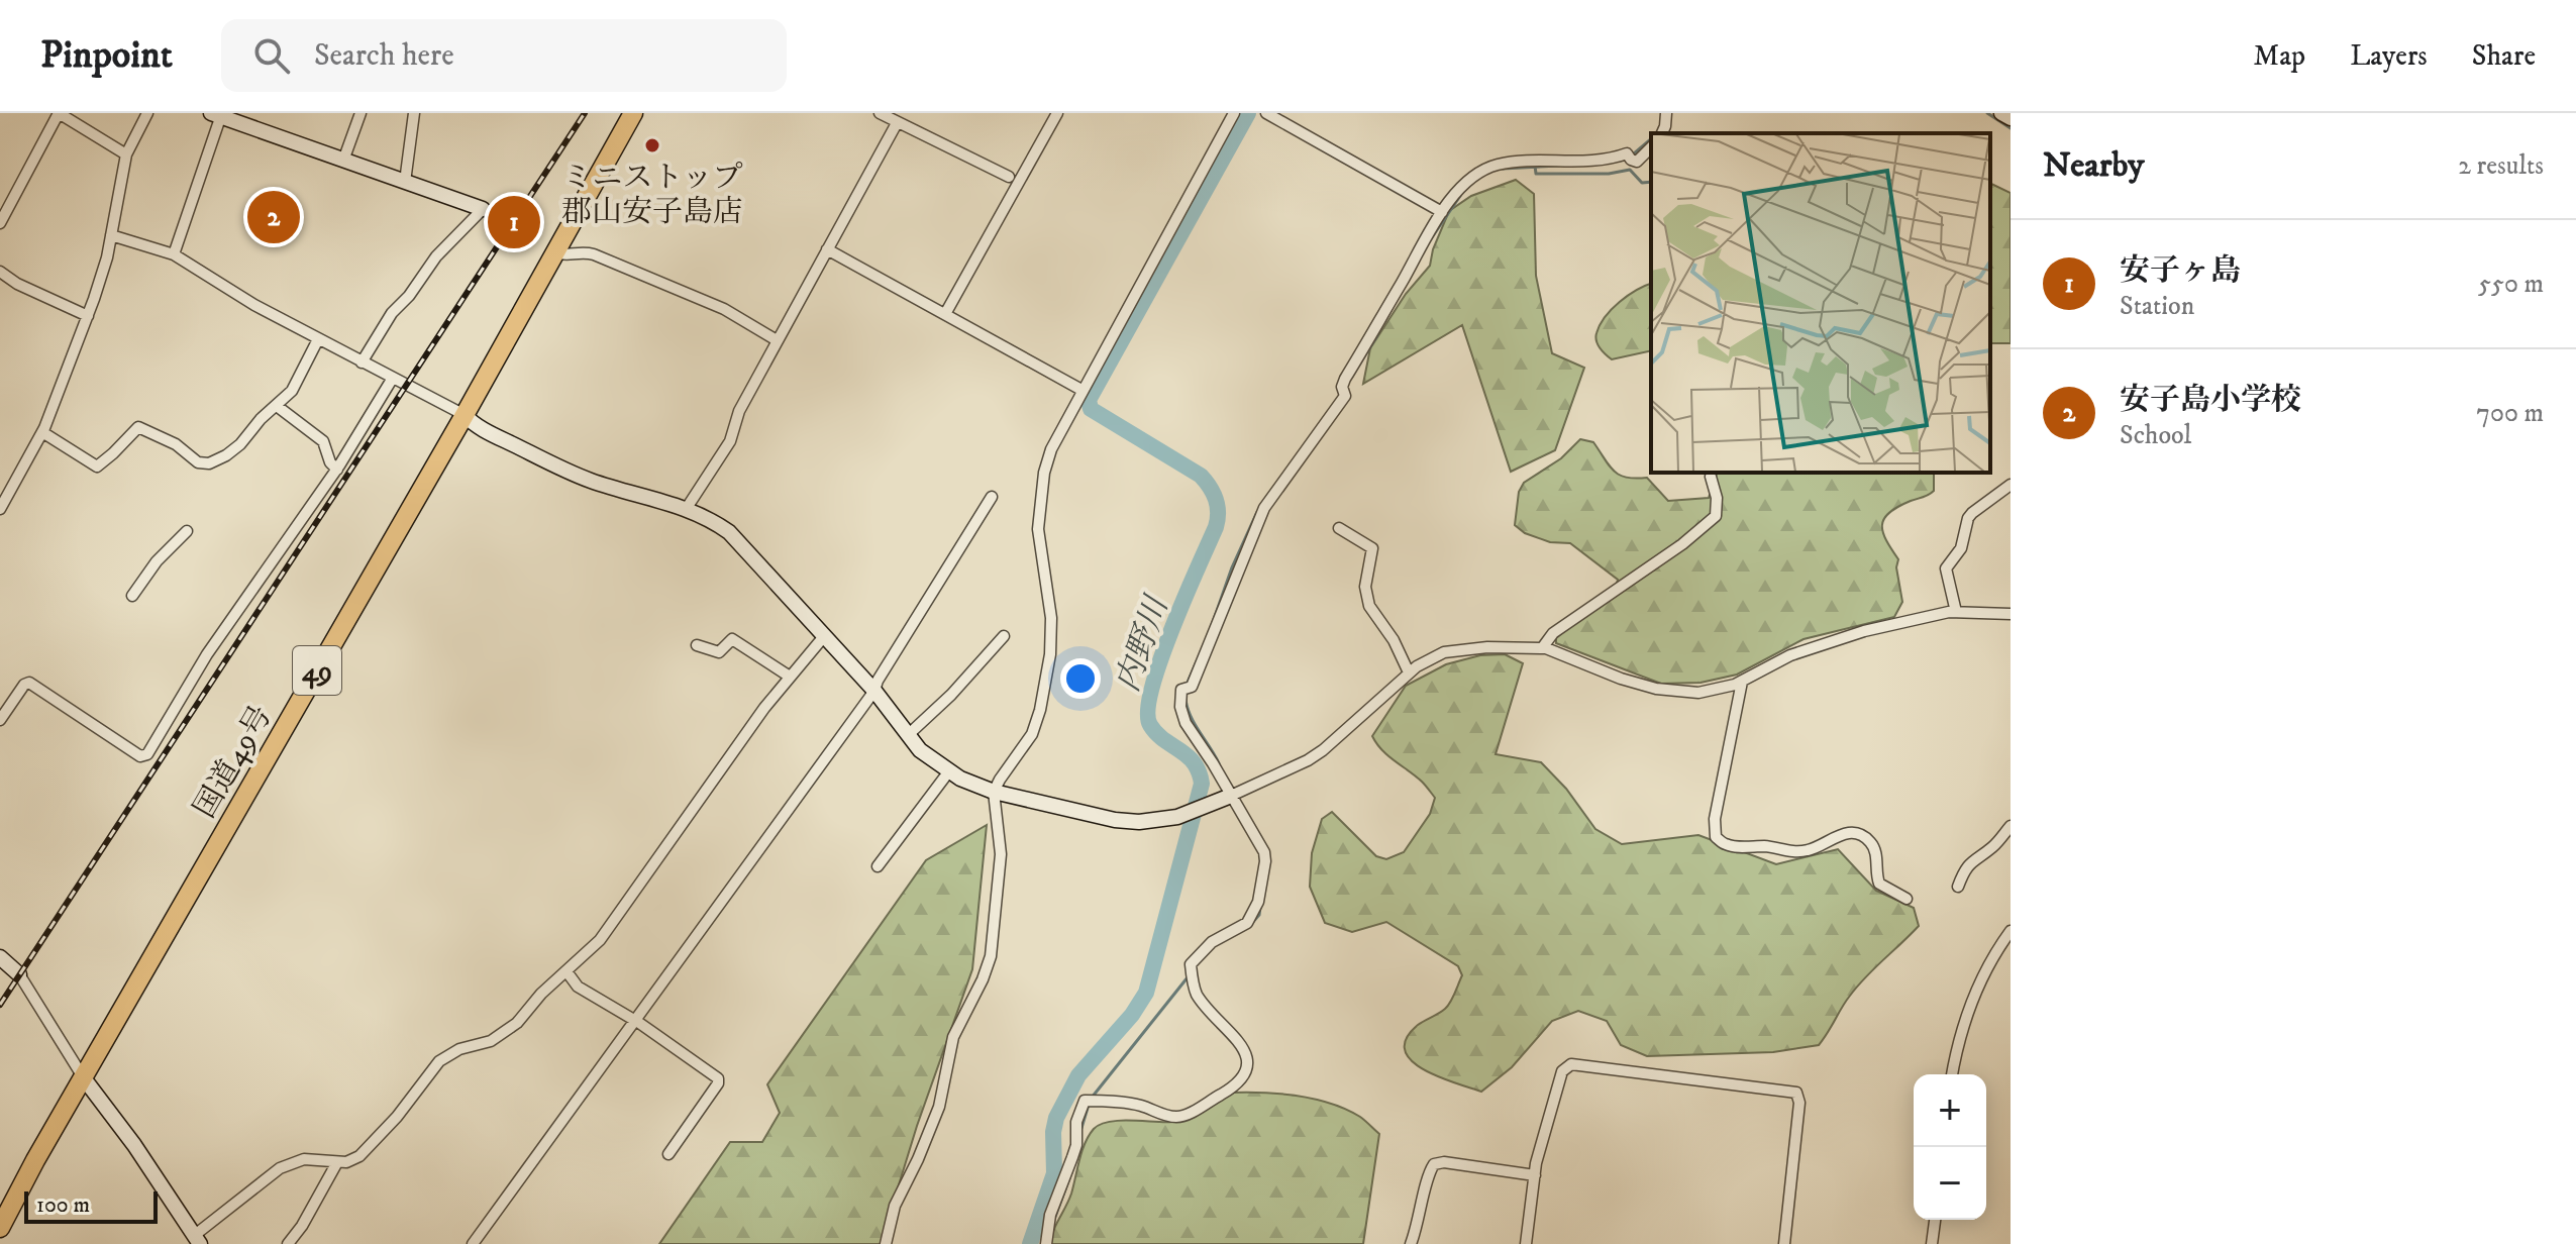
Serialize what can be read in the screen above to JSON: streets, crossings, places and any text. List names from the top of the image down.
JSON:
{
  "streets": {
    "highway": ["49", "国道49号"]
  },
  "water": ["内野川"],
  "places": ["ミニストップ 郡山安子島店"],
  "scale_bar": "100 m",
  "page": {
    "header": "Pinpoint",
    "search": "Search here",
    "nav": ["Map", "Layers", "Share"],
    "heading": ["Nearby", "2 results"],
    "pins": ["2", "1"],
    "list": [
      {
        "mark": "1",
        "name": "安子ヶ島",
        "note": "Station",
        "value": "550 m"
      },
      {
        "mark": "2",
        "name": "安子島小学校",
        "note": "School",
        "value": "700 m"
      }
    ],
    "map_buttons": ["+", "−"],
    "scale": "100 m"
  }
}
